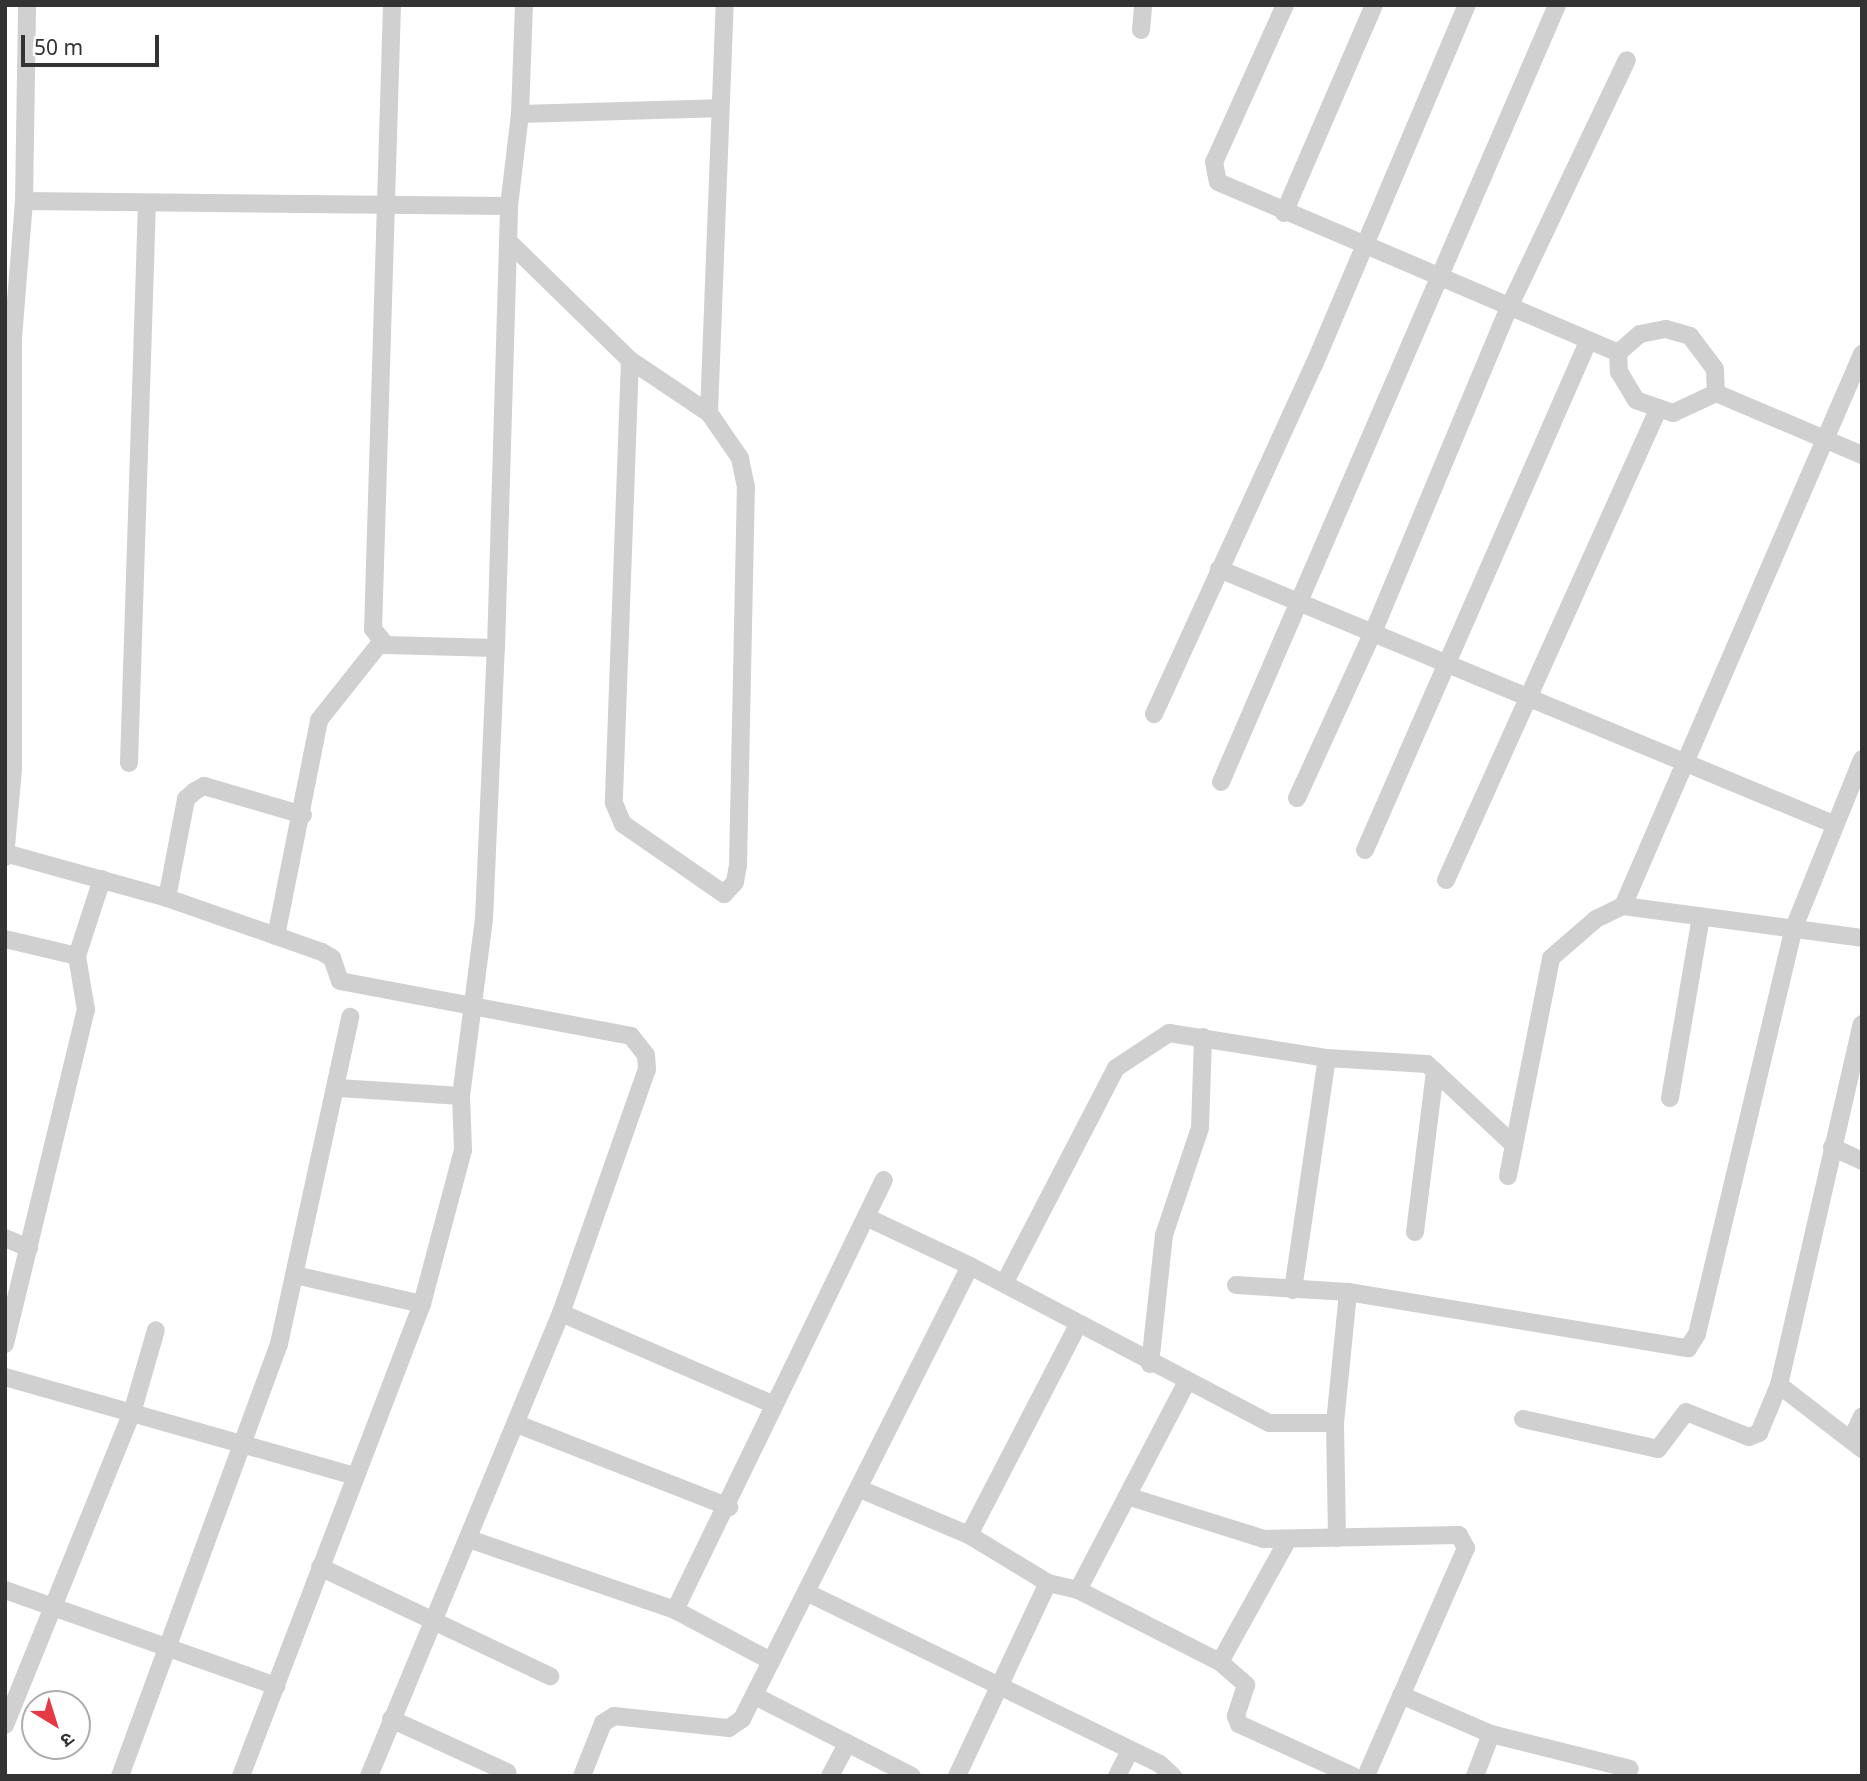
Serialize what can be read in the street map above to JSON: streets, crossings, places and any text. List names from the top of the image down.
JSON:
{
  "scale_bar": "50 m",
  "north": "bottom right"
}
